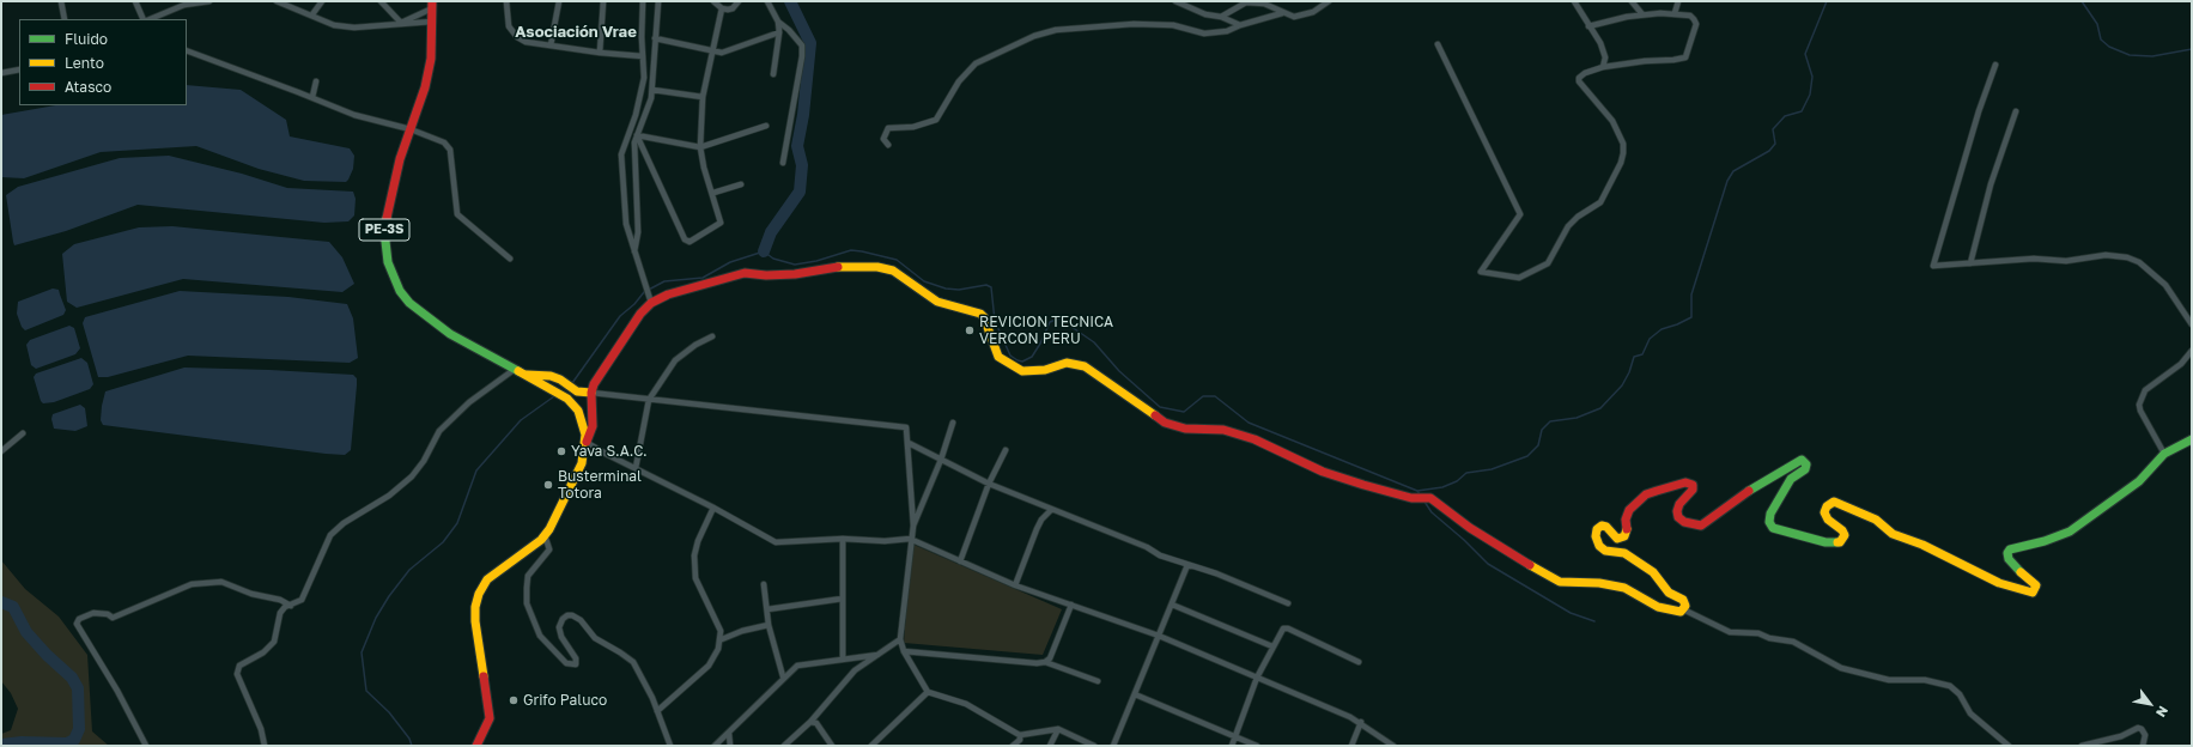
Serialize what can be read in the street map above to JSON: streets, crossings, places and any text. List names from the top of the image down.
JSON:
{
  "streets": {
    "main road": ["PE-3S"]
  },
  "districts": ["Asociación Vrae"],
  "places": [
    "REVICION TECNICA VERCON PERU",
    "Yava S.A.C.",
    "Busterminal Totora",
    "Grifo Paluco"
  ],
  "legend": ["Fluido", "Lento", "Atasco"],
  "north": "bottom right"
}
